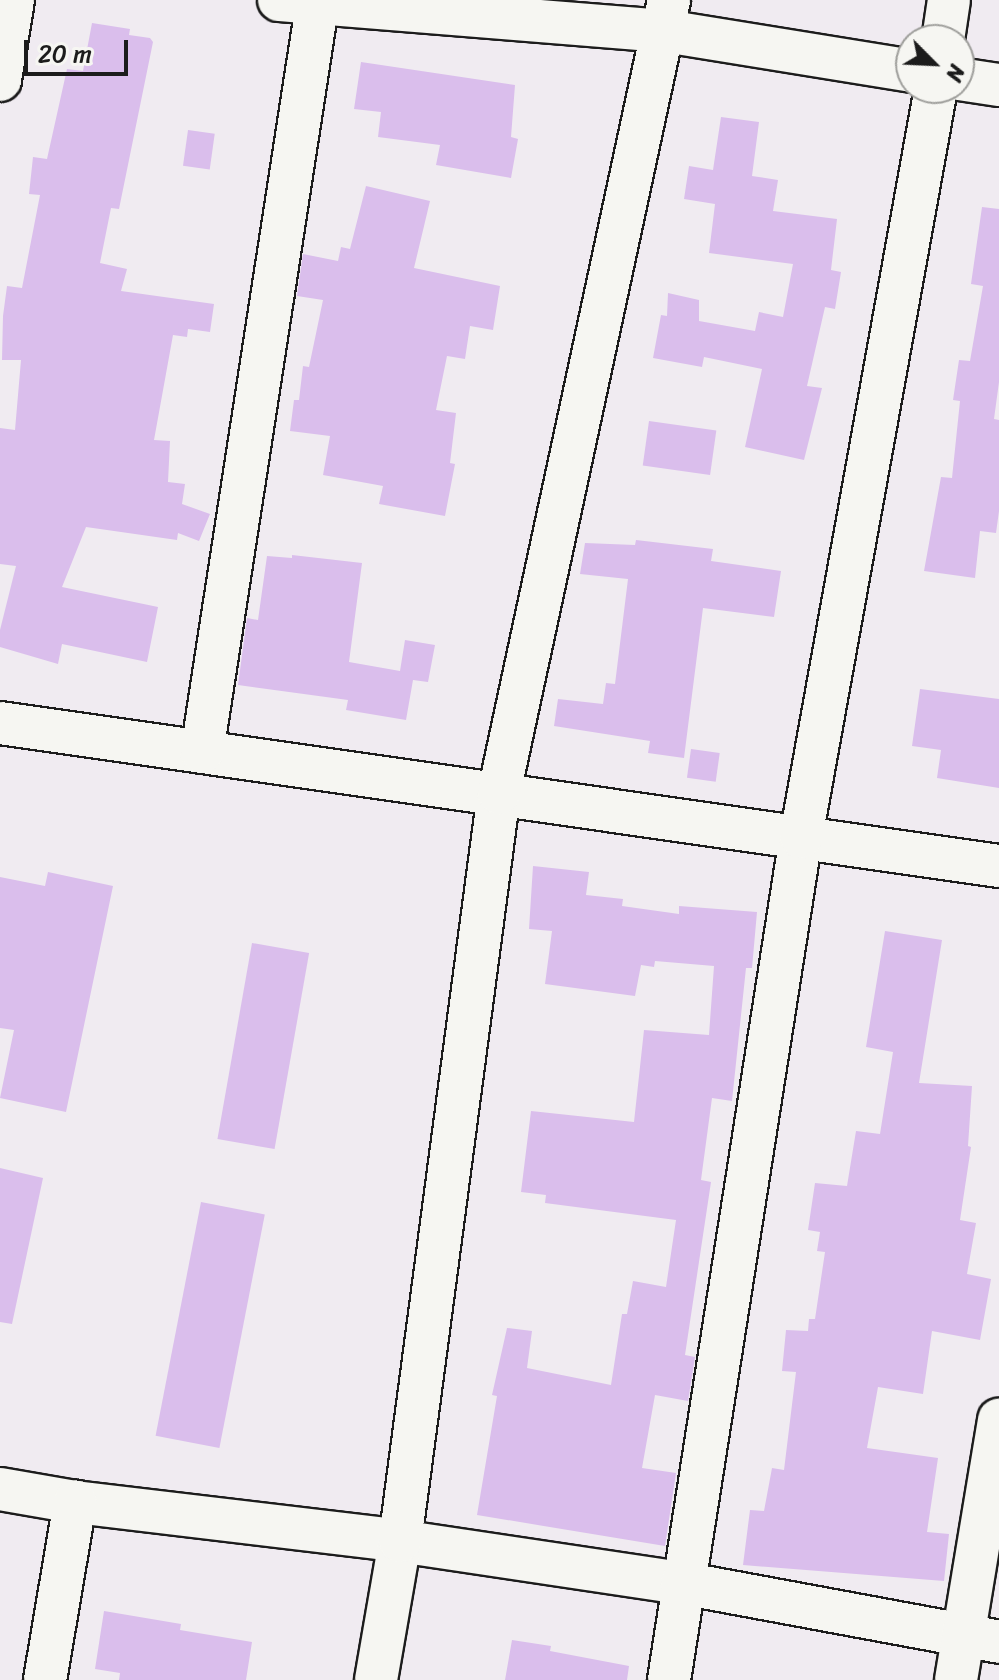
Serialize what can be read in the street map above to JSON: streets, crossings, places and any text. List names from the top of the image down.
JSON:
{
  "scale_bar": "20 m",
  "north": "bottom right"
}
